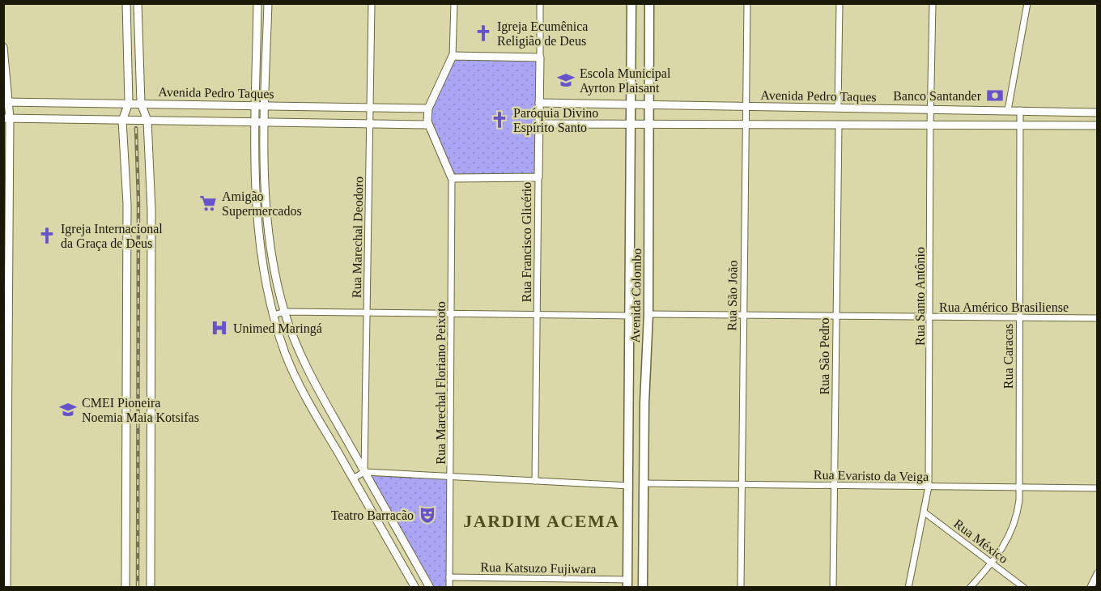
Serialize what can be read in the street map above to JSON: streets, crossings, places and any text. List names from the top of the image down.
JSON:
{
  "streets": {
    "main road": ["Avenida Pedro Taques", "Rua Francisco Glicério", "Avenida Colombo"],
    "street": [
      "Rua Marechal Deodoro",
      "Rua São João",
      "Rua Santo Antônio",
      "Rua Américo Brasiliense",
      "Rua São Pedro",
      "Rua Caracas",
      "Rua Marechal Floriano Peixoto",
      "Rua Evaristo da Veiga",
      "Rua México",
      "Rua Katsuzo Fujiwara"
    ]
  },
  "crossings": [
    ["Avenida Pedro Taques", "Rua Marechal Deodoro"],
    ["Avenida Pedro Taques", "Rua Francisco Glicério"],
    ["Avenida Pedro Taques", "Avenida Colombo"],
    ["Avenida Pedro Taques", "Rua São João"],
    ["Avenida Pedro Taques", "Rua Santo Antônio"],
    ["Avenida Pedro Taques", "Rua Caracas"],
    ["Avenida Colombo", "Rua Américo Brasiliense"],
    ["Avenida Colombo", "Rua Evaristo da Veiga"],
    ["Avenida Colombo", "Rua Katsuzo Fujiwara"],
    ["Rua São João", "Rua Américo Brasiliense"],
    ["Rua São João", "Rua Evaristo da Veiga"],
    ["Rua Santo Antônio", "Rua Américo Brasiliense"],
    ["Rua Santo Antônio", "Rua Evaristo da Veiga"],
    ["Rua Santo Antônio", "Rua México"],
    ["Rua Américo Brasiliense", "Rua São Pedro"],
    ["Rua Américo Brasiliense", "Rua Caracas"],
    ["Rua São Pedro", "Rua Evaristo da Veiga"],
    ["Rua Caracas", "Rua Evaristo da Veiga"],
    ["Rua Caracas", "Rua México"],
    ["Rua Marechal Floriano Peixoto", "Rua Katsuzo Fujiwara"]
  ],
  "districts": ["JARDIM ACEMA"],
  "places": {
    "church": ["Igreja Ecumênica Religião de Deus", "Paróquia Divino Espírito Santo", "Igreja Internacional da Graça de Deus"],
    "school or university": ["Escola Municipal Ayrton Plaisant", "CMEI Pioneira Noemia Maia Kotsifas"],
    "bank": ["Banco Santander"],
    "supermarket": ["Amigão Supermercados"],
    "hospital": ["Unimed Maringá"],
    "theatre": ["Teatro Barracão"]
  }
}
